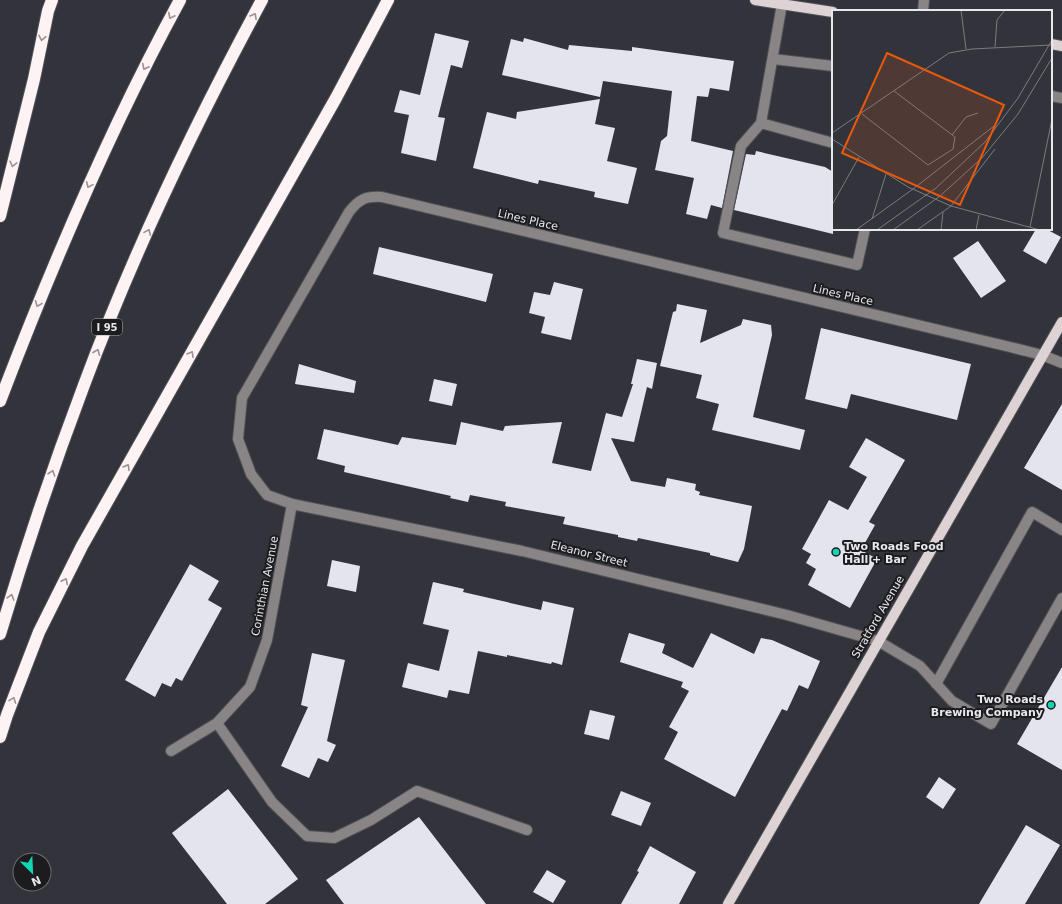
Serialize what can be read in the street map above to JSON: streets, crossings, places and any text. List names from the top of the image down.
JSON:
{
  "streets": {
    "highway": ["I 95"],
    "main road": ["Stratford Avenue"],
    "street": ["Lines Place", "Eleanor Street", "Corinthian Avenue"]
  },
  "crossings": [
    ["Lines Place", "Eleanor Street"],
    ["Lines Place", "Corinthian Avenue"],
    ["Lines Place", "Stratford Avenue"],
    ["Eleanor Street", "Corinthian Avenue"],
    ["Eleanor Street", "Stratford Avenue"]
  ],
  "places": ["Two Roads Food Hall + Bar", "Two Roads Brewing Company"],
  "north": "bottom right"
}
